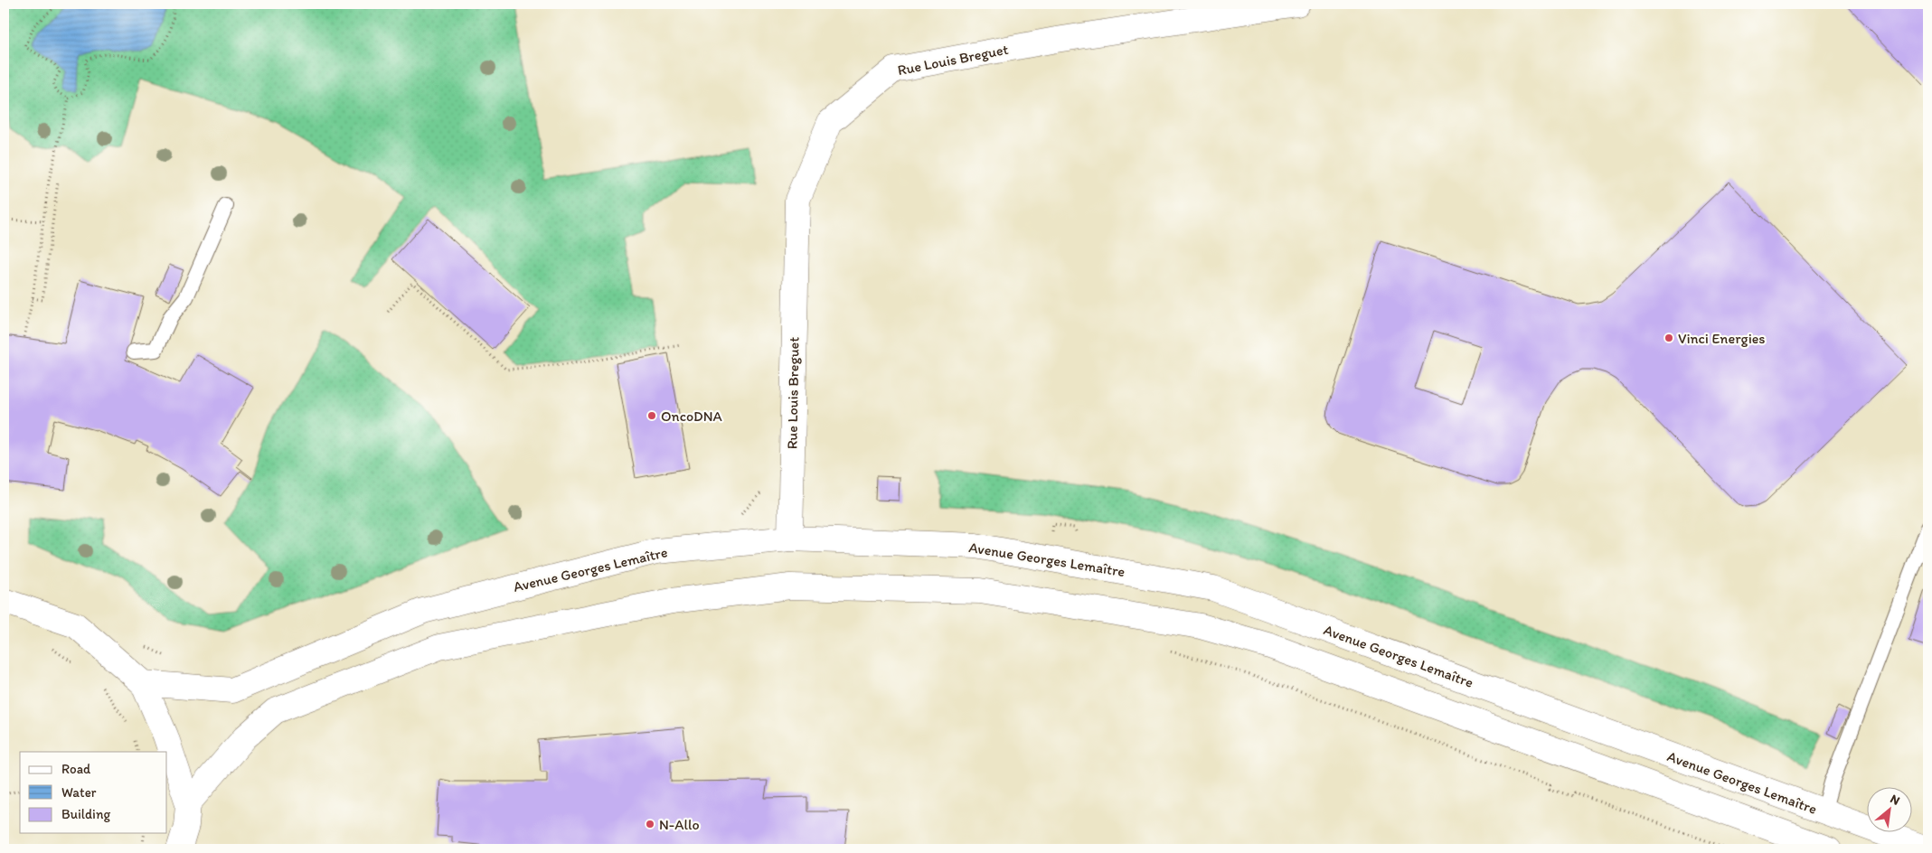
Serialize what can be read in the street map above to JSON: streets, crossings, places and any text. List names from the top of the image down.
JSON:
{
  "streets": {
    "street": ["Rue Louis Breguet", "Avenue Georges Lemaître"]
  },
  "crossings": [
    ["Rue Louis Breguet", "Avenue Georges Lemaître"]
  ],
  "places": ["Vinci Energies", "OncoDNA", "N-Allo"],
  "legend": ["Road", "Water", "Building"],
  "north": "top right"
}
